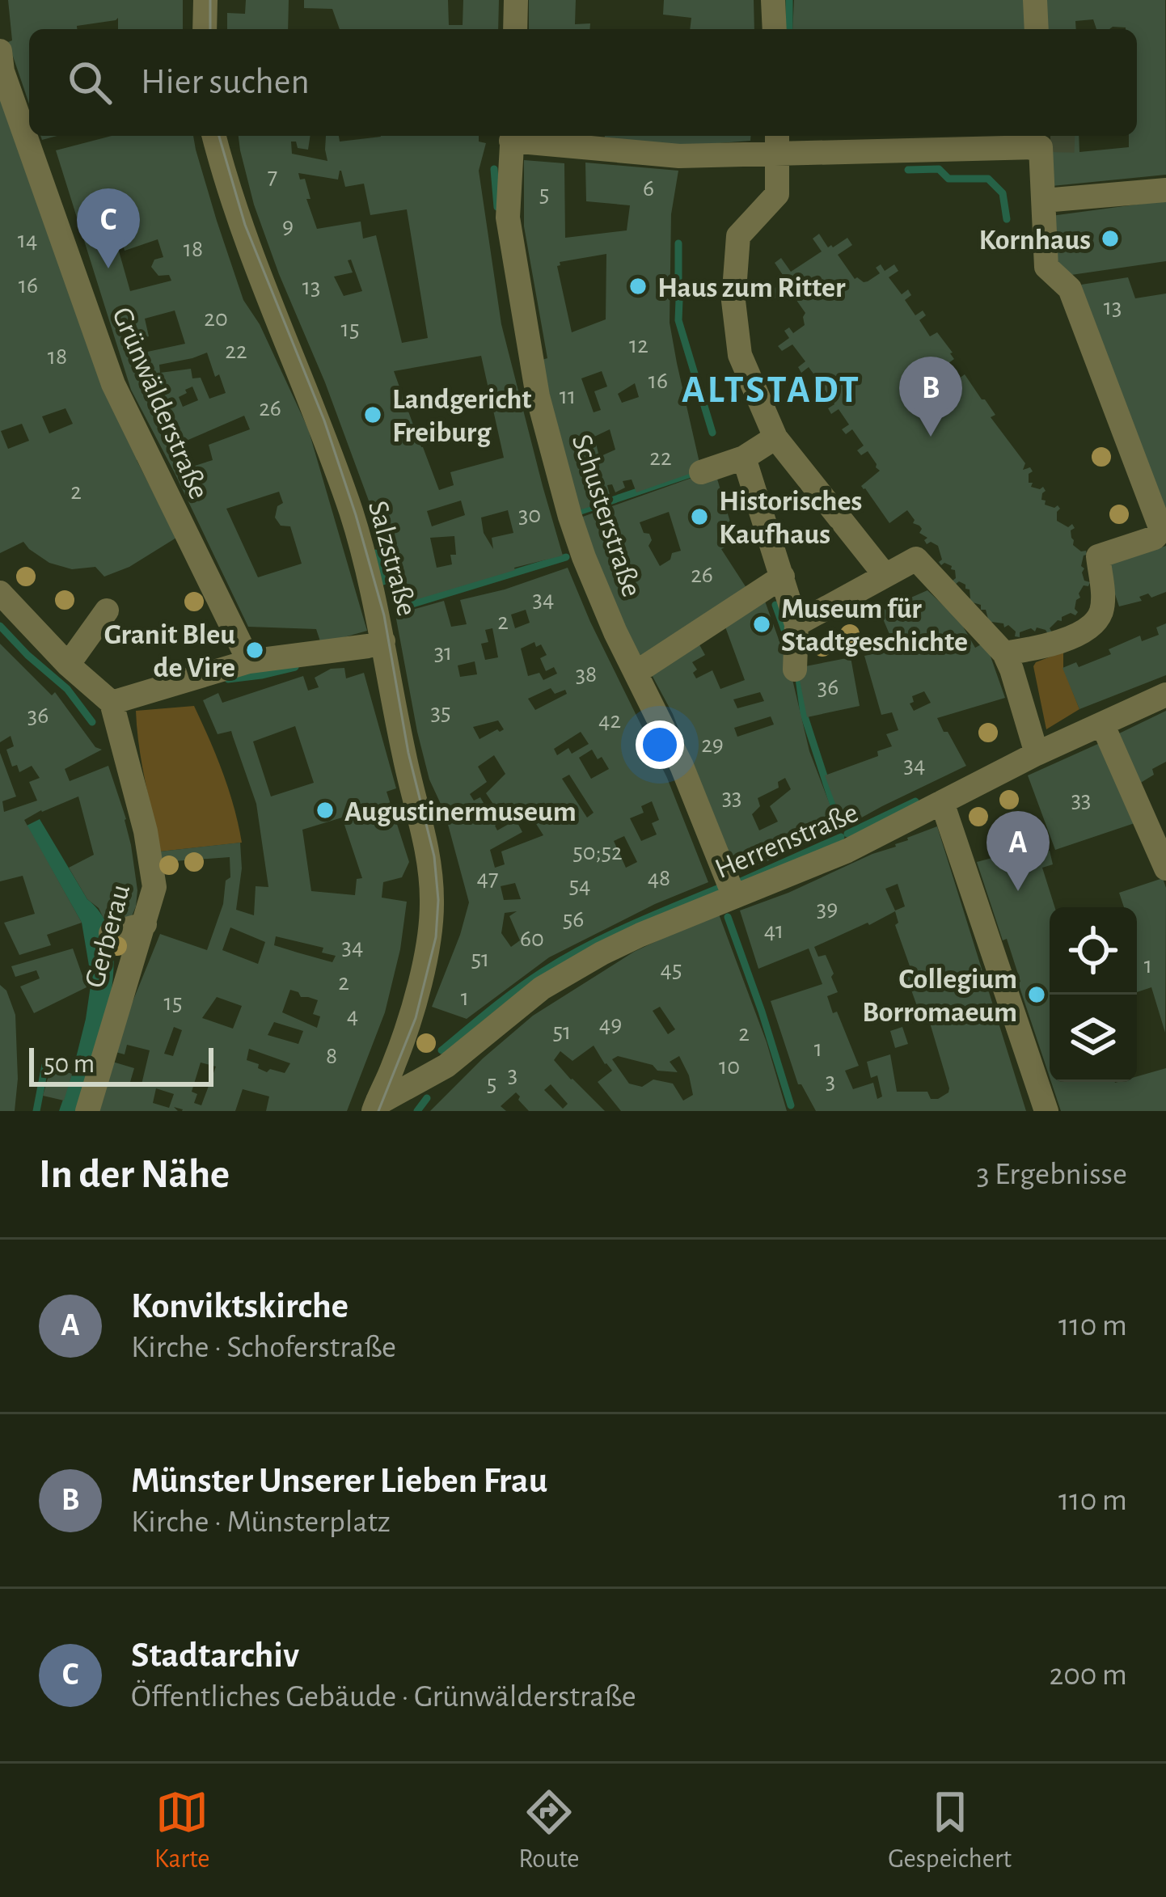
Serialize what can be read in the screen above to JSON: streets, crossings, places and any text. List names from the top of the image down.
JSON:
{
  "streets": {
    "street": [
      "Grünwälderstraße",
      "Schusterstraße",
      "Salzstraße",
      "Herrenstraße",
      "Gerberau"
    ]
  },
  "crossings": [
    ["Schusterstraße", "Herrenstraße"],
    ["Salzstraße", "Herrenstraße"]
  ],
  "districts": ["ALTSTADT"],
  "places": [
    "Kornhaus",
    "Haus zum Ritter",
    "Landgericht Freiburg",
    "Historisches Kaufhaus",
    "Museum für Stadtgeschichte",
    "Granit Bleu de Vire",
    "Augustinermuseum",
    "Collegium Borromaeum"
  ],
  "house_numbers": [
    "7",
    "6",
    "5",
    "9",
    "14",
    "18",
    "16",
    "13",
    "13",
    "20",
    "15",
    "12",
    "22",
    "18",
    "16",
    "11",
    "26",
    "22",
    "2",
    "30",
    "26",
    "34",
    "2",
    "31",
    "38",
    "36",
    "35",
    "36",
    "42",
    "29",
    "34",
    "33",
    "33",
    "50;52",
    "47",
    "48",
    "54",
    "39",
    "56",
    "41",
    "60",
    "34",
    "51",
    "1",
    "45",
    "2",
    "1",
    "15",
    "4",
    "49",
    "51",
    "2",
    "1",
    "8",
    "10",
    "3",
    "3",
    "5"
  ],
  "scale_bar": "50 m",
  "page": {
    "search": "Hier suchen",
    "pins": ["C", "B", "A"],
    "scale": "50 m",
    "heading": ["In der Nähe", "3 Ergebnisse"],
    "list": [
      {
        "mark": "A",
        "name": "Konviktskirche",
        "note": "Kirche · Schoferstraße",
        "value": "110 m"
      },
      {
        "mark": "B",
        "name": "Münster Unserer Lieben Frau",
        "note": "Kirche · Münsterplatz",
        "value": "110 m"
      },
      {
        "mark": "C",
        "name": "Stadtarchiv",
        "note": "Öffentliches Gebäude · Grünwälderstraße",
        "value": "200 m"
      }
    ],
    "nav": ["Karte", "Route", "Gespeichert"]
  }
}
